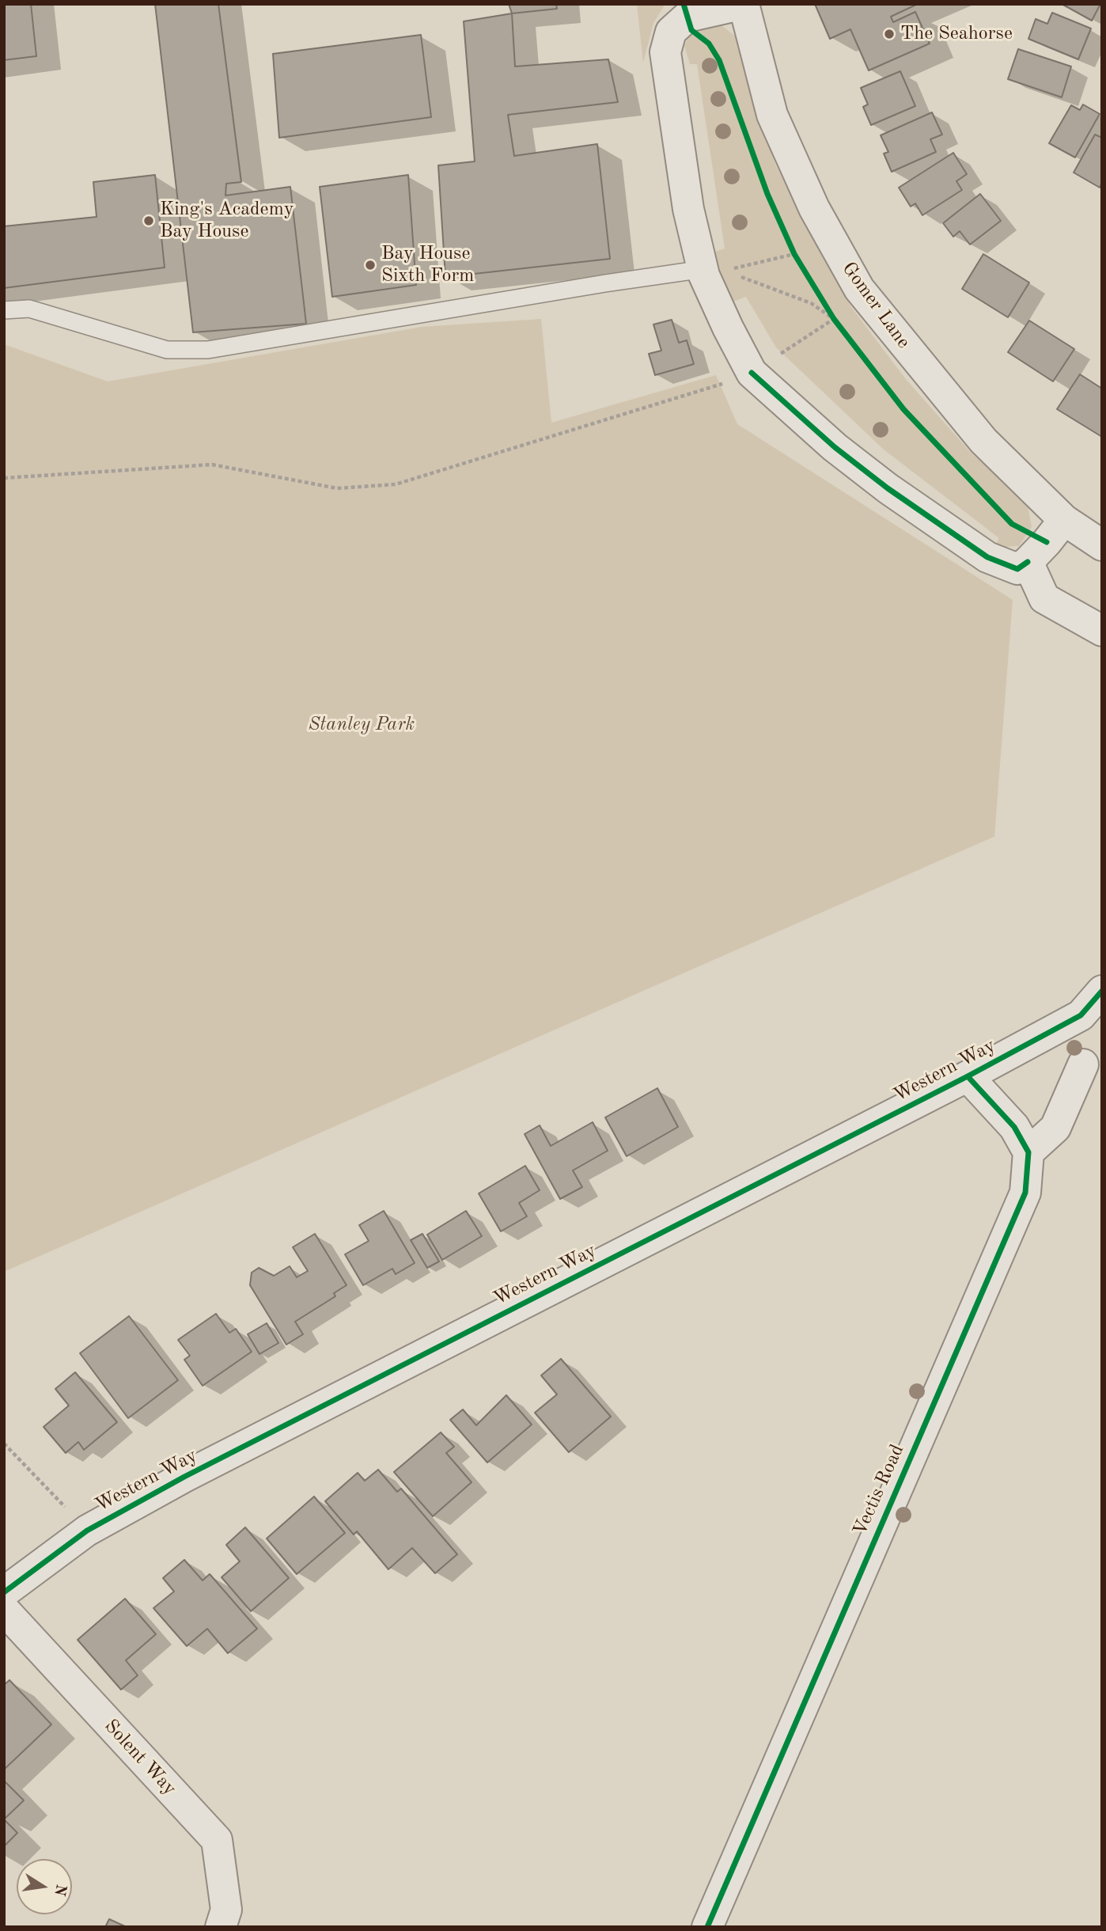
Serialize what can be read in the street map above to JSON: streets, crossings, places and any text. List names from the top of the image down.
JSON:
{
  "streets": {
    "street": [
      "Gomer Lane",
      "Western Way",
      "Vectis Road",
      "Solent Way"
    ]
  },
  "parks": ["Stanley Park"],
  "places": ["The Seahorse", "King's Academy Bay House", "Bay House Sixth Form"],
  "north": "right"
}
